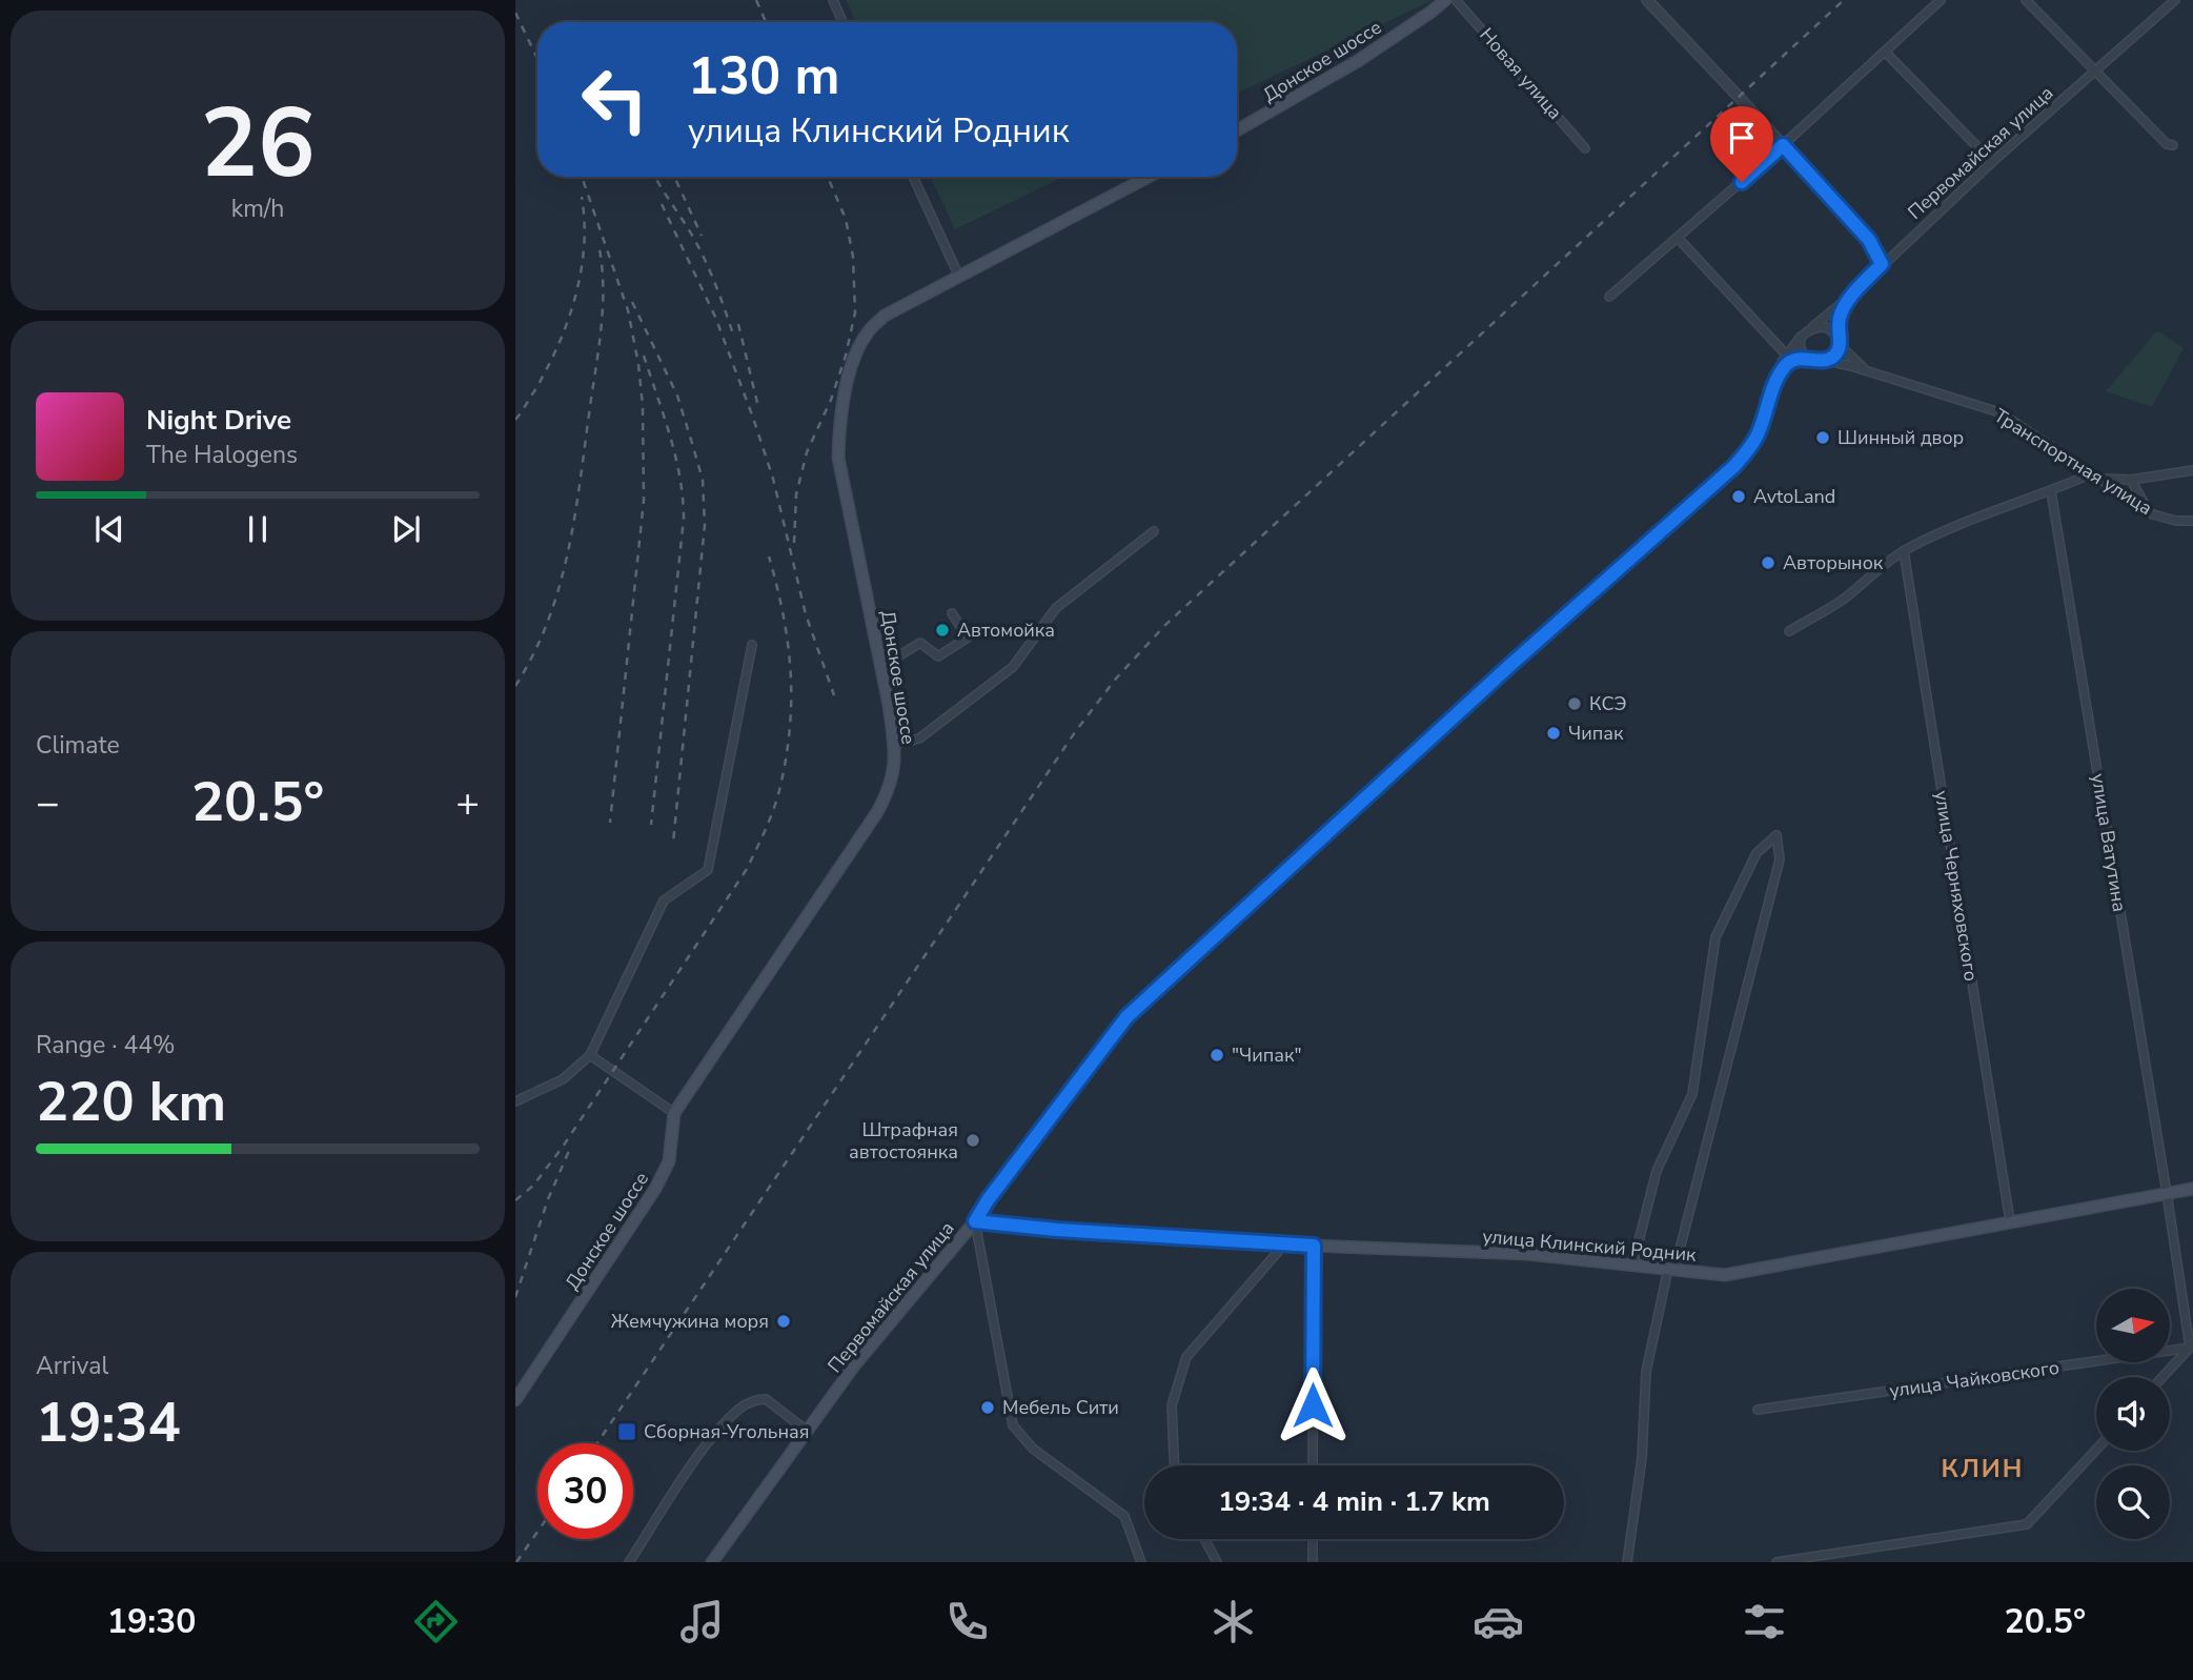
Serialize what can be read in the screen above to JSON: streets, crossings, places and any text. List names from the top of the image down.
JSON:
{
  "streets": {
    "main road": ["Донское шоссе", "Первомайская улица", "улица Клинский Родник"],
    "street": [
      "Новая улица",
      "Транспортная улица",
      "улица Ватутина",
      "улица Черняховского",
      "улица Чайковского"
    ]
  },
  "crossings": [
    ["Первомайская улица", "Транспортная улица"],
    ["Первомайская улица", "улица Клинский Родник"],
    ["улица Ватутина", "улица Клинский Родник"],
    ["улица Ватутина", "улица Чайковского"],
    ["улица Черняховского", "улица Клинский Родник"]
  ],
  "districts": ["КЛИН"],
  "places": {
    "other": [
      "Шинный двор",
      "AvtoLand",
      "Авторынок",
      "Автомойка",
      "КСЭ",
      "Чипак",
      "\"Чипак\"",
      "Штрафная автостоянка",
      "Жемчужина моря",
      "Мебель Сити"
    ],
    "transit": ["Сборная-Угольная"]
  },
  "north": "right",
  "page": {
    "tile": [
      ["26", "km/h"],
      "Climate",
      ["Range · 44%", "220 km"],
      ["Arrival", "19:34"]
    ],
    "turn": ["130 m", "улица Клинский Родник"],
    "song": ["Night Drive", "The Halogens"],
    "heat": ["−", "20.5°", "+"],
    "limit": "30",
    "trip": "19:34 · 4 min · 1.7 km",
    "tabs": ["19:30", "20.5°"]
  }
}
